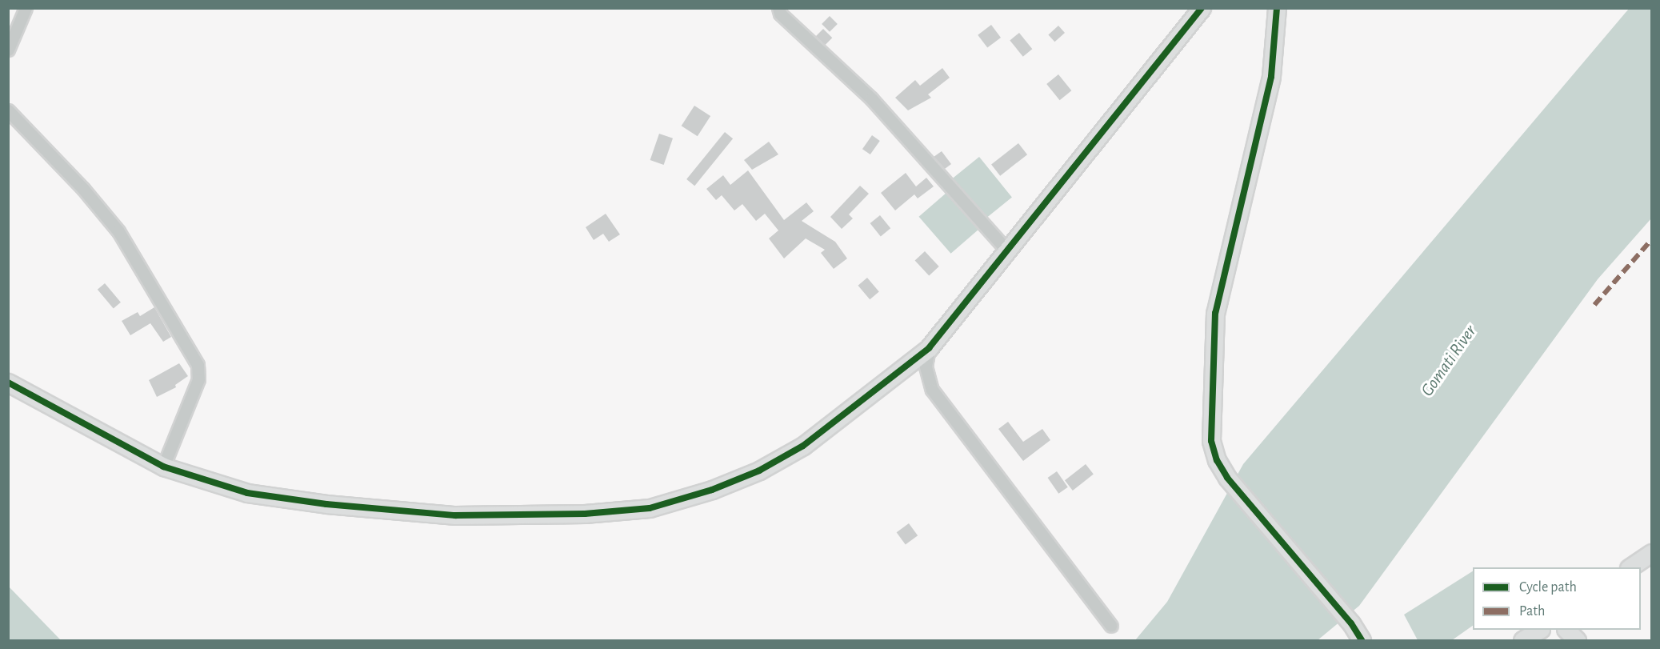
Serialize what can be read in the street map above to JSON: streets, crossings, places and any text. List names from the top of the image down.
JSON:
{
  "water": ["Gomati River"],
  "legend": ["Cycle path", "Path"]
}
